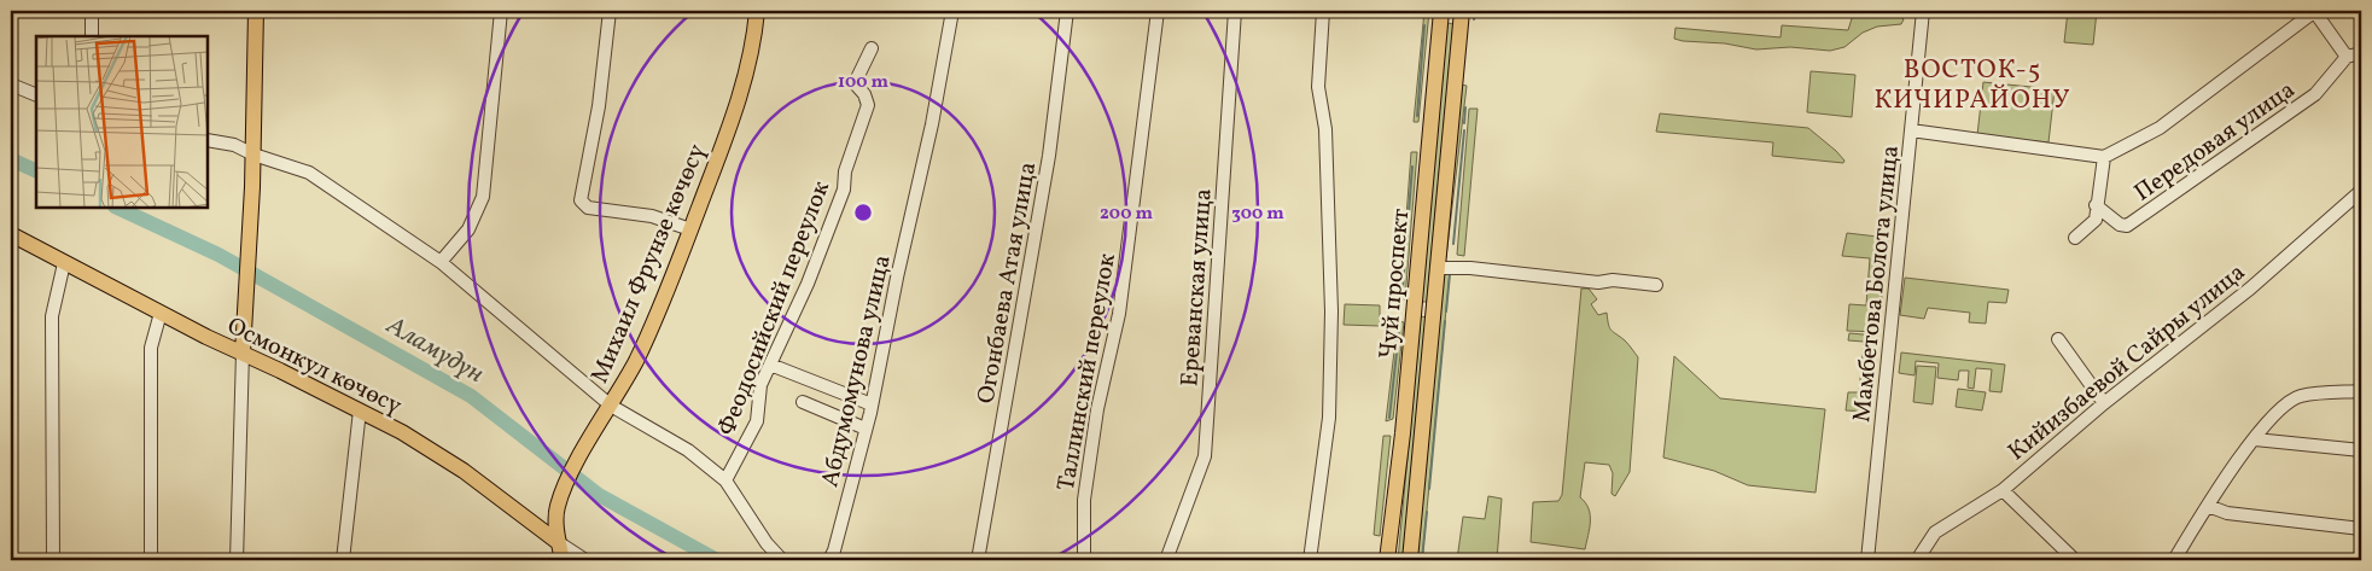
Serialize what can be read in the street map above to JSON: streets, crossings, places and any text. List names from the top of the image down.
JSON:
{
  "streets": {
    "main road": ["Михаил Фрунзе көчөсү", "Чуй проспект", "Осмонкул көчөсү"],
    "street": [
      "Передовая улица",
      "Огонбаева Атая улица",
      "Мамбетова Болота улица",
      "Ереванская улица",
      "Феодосийский переулок",
      "Кийизбаевой Сайры улица",
      "Абдумомунова улица",
      "Таллинский переулок"
    ]
  },
  "crossings": [
    ["Михаил Фрунзе көчөсү", "Осмонкул көчөсү"]
  ],
  "districts": ["ВОСТОК-5 КИЧИРАЙОНУ"],
  "water": ["Аламүдүн"],
  "rings": ["100 m", "200 m", "300 m"]
}
